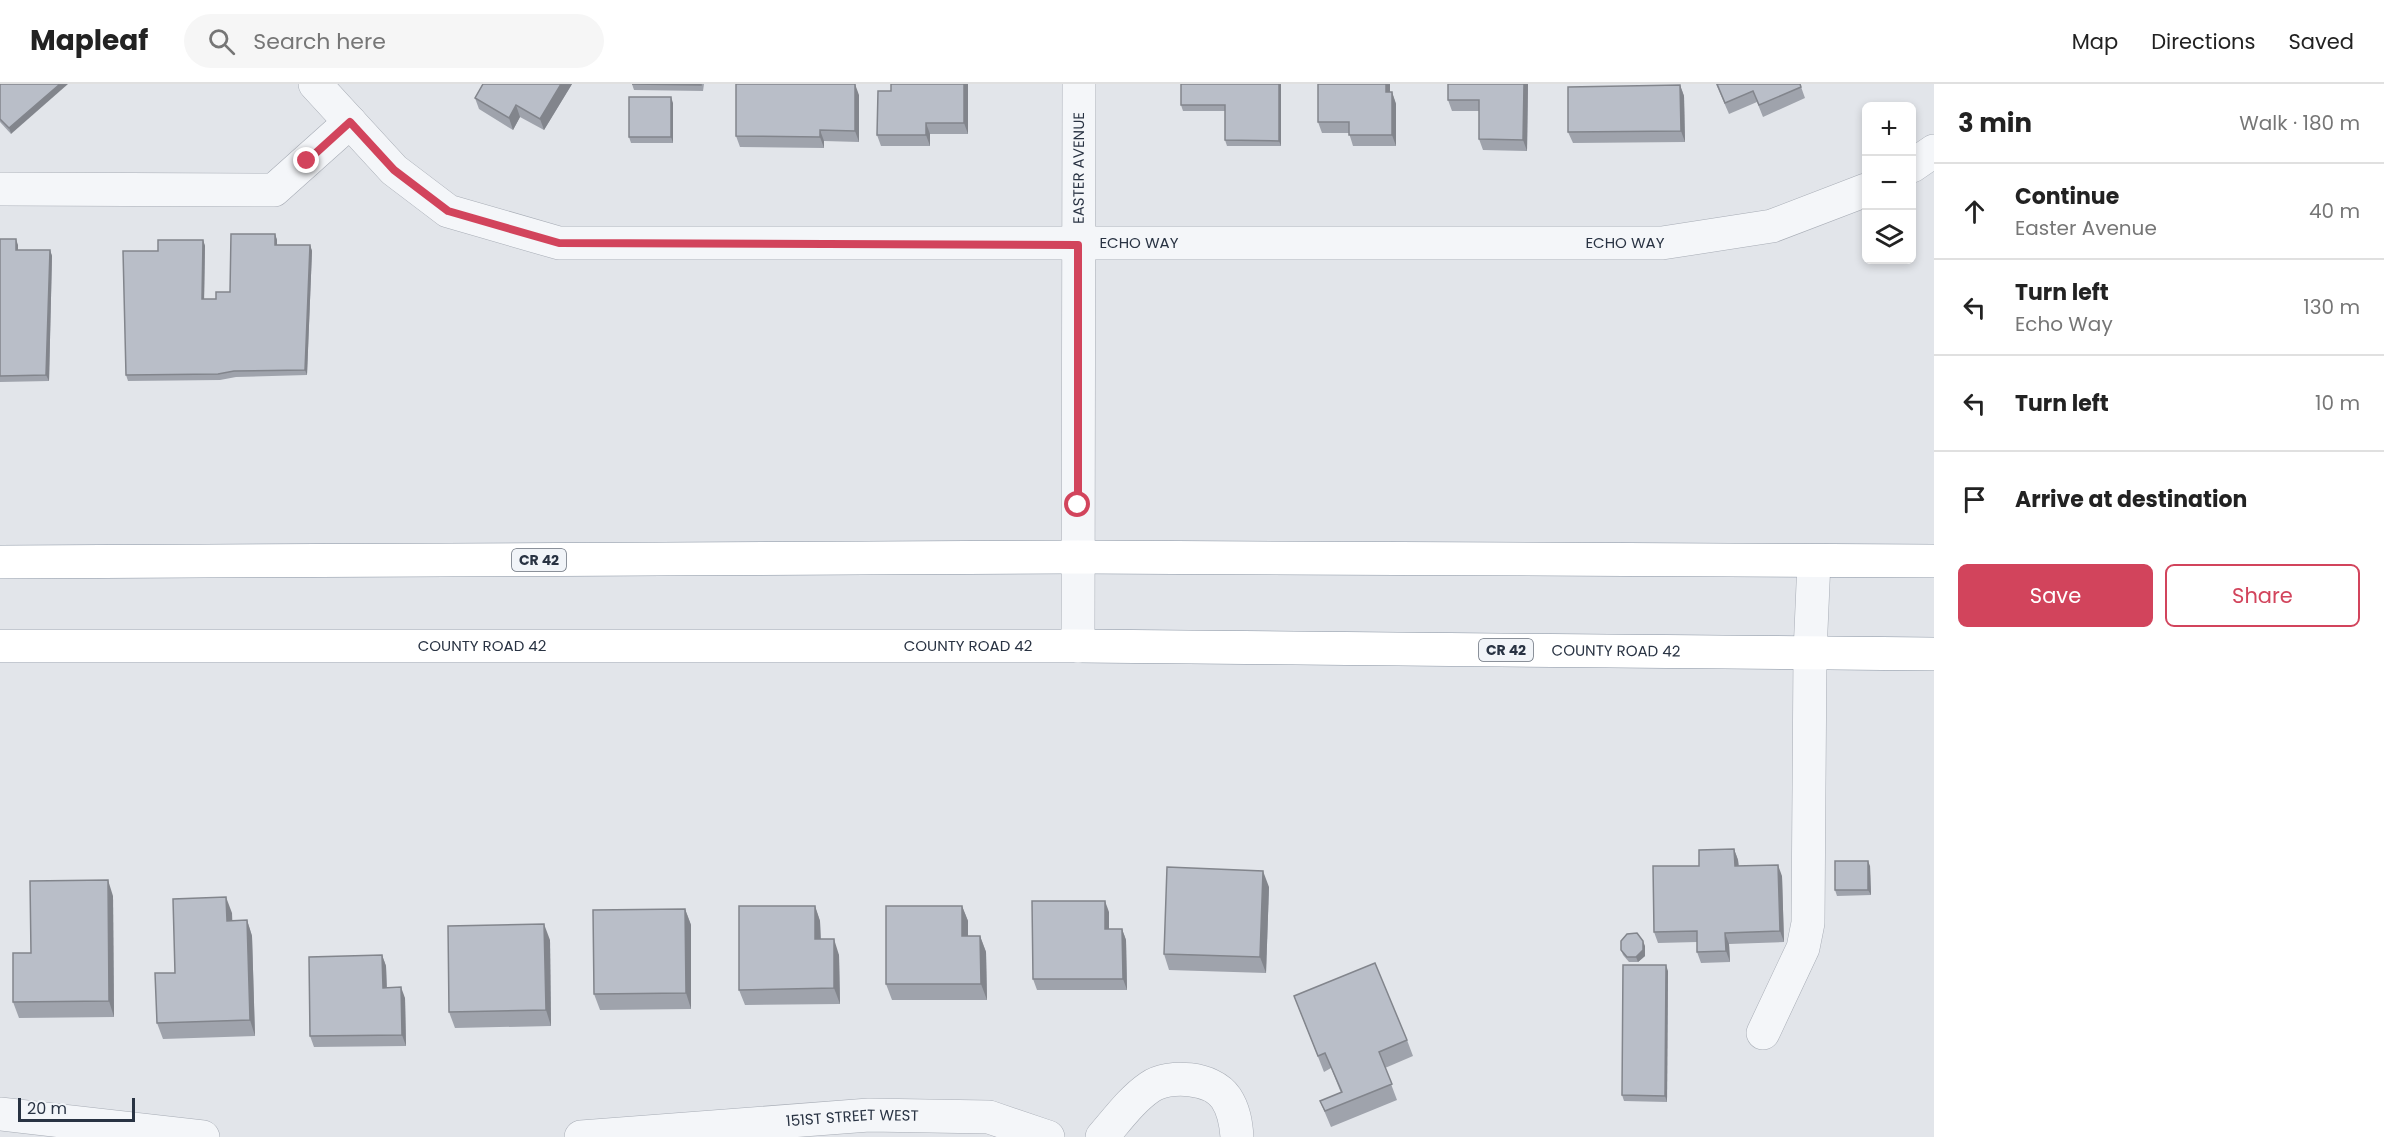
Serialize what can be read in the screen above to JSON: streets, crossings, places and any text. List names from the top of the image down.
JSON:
{
  "streets": {
    "highway": ["CR 42", "COUNTY ROAD 42"],
    "street": ["EASTER AVENUE", "ECHO WAY", "151ST STREET WEST"]
  },
  "crossings": [
    ["EASTER AVENUE", "ECHO WAY"],
    ["EASTER AVENUE", "CR 42"],
    ["EASTER AVENUE", "COUNTY ROAD 42"]
  ],
  "scale_bar": "20 m",
  "page": {
    "header": "Mapleaf",
    "search": "Search here",
    "nav": ["Map", "Directions", "Saved"],
    "heading": ["3 min", "Walk · 180 m"],
    "map_buttons": ["+", "−"],
    "list": [
      ["Continue", "Easter Avenue", "40 m"],
      ["Turn left", "Echo Way", "130 m"],
      ["Turn left", "10 m"],
      "Arrive at destination"
    ],
    "buttons": ["Save", "Share"],
    "scale": "20 m"
  }
}
